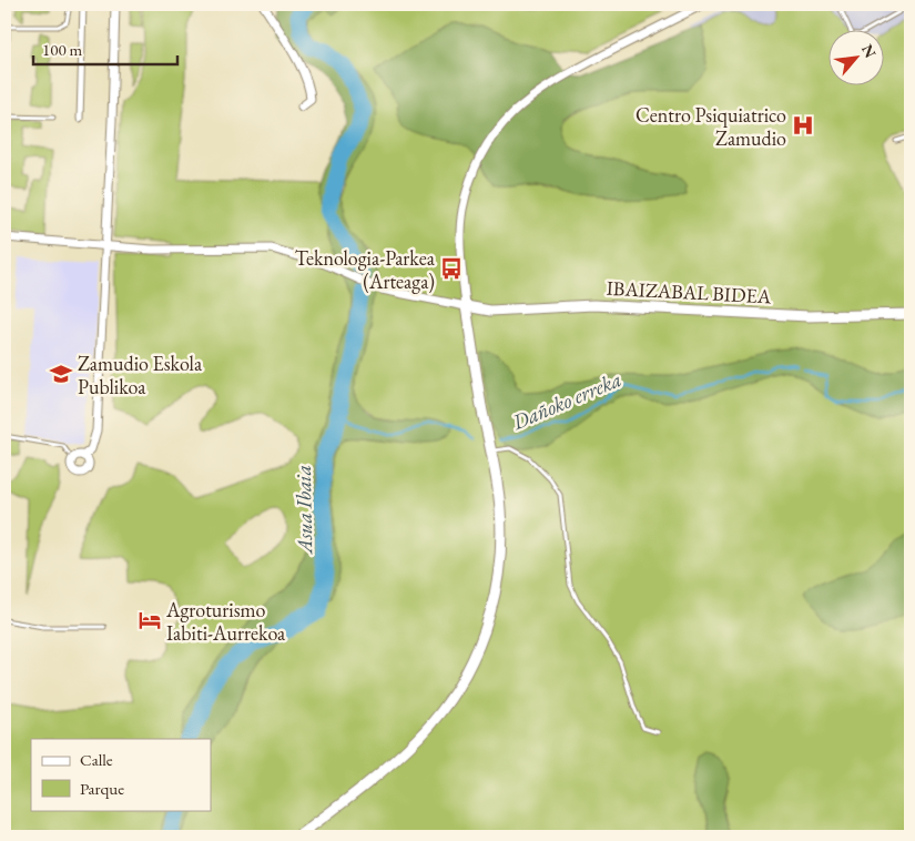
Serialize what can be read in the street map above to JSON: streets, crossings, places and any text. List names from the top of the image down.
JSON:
{
  "streets": {
    "street": ["IBAIZABAL BIDEA"]
  },
  "water": ["Dañoko erreka", "Asua Ibaia"],
  "places": {
    "hospital": ["Centro Psiquiatrico Zamudio"],
    "bus stop": ["Teknologia-Parkea (Arteaga)"],
    "school or university": ["Zamudio Eskola Publikoa"],
    "hotel": ["Agroturismo Iabiti-Aurrekoa"]
  },
  "legend": ["Calle", "Parque"],
  "scale_bar": "100 m",
  "north": "top right"
}
